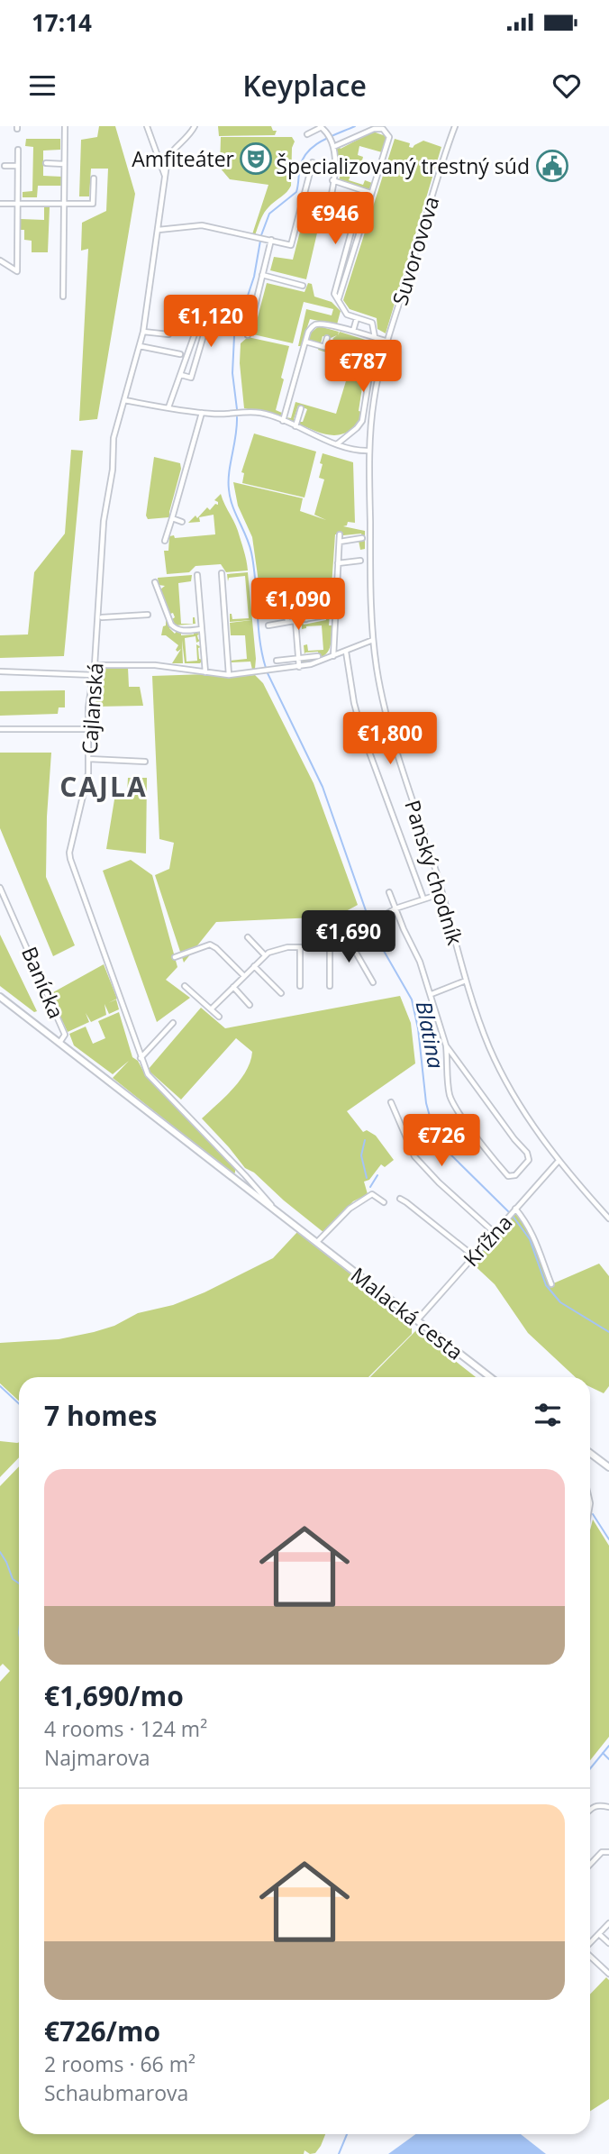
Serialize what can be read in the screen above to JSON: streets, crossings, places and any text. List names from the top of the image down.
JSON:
{
  "streets": {
    "main road": ["Malacká cesta"],
    "street": [
      "Suvorovova",
      "Cajlanská",
      "Panský chodník",
      "Banícka",
      "Krížna"
    ]
  },
  "crossings": [
    ["Suvorovova", "Panský chodník"],
    ["Panský chodník", "Krížna"],
    ["Krížna", "Malacká cesta"]
  ],
  "districts": ["CAJLA"],
  "water": ["Blatina"],
  "places": {
    "theatre": ["Amfiteáter"],
    "public building": ["Špecializovaný trestný súd"]
  },
  "page": {
    "status": "17:14",
    "header": "Keyplace",
    "price": [
      "€946",
      "€1,120",
      "€787",
      "€1,090",
      "€1,800",
      "€1,690",
      "€726"
    ],
    "heading": "7 homes",
    "list": [
      {
        "name": "€1,690/mo",
        "note": "4 rooms · 124 m² · Najmarova"
      },
      {
        "name": "€726/mo",
        "note": "2 rooms · 66 m² · Schaubmarova"
      }
    ]
  }
}
